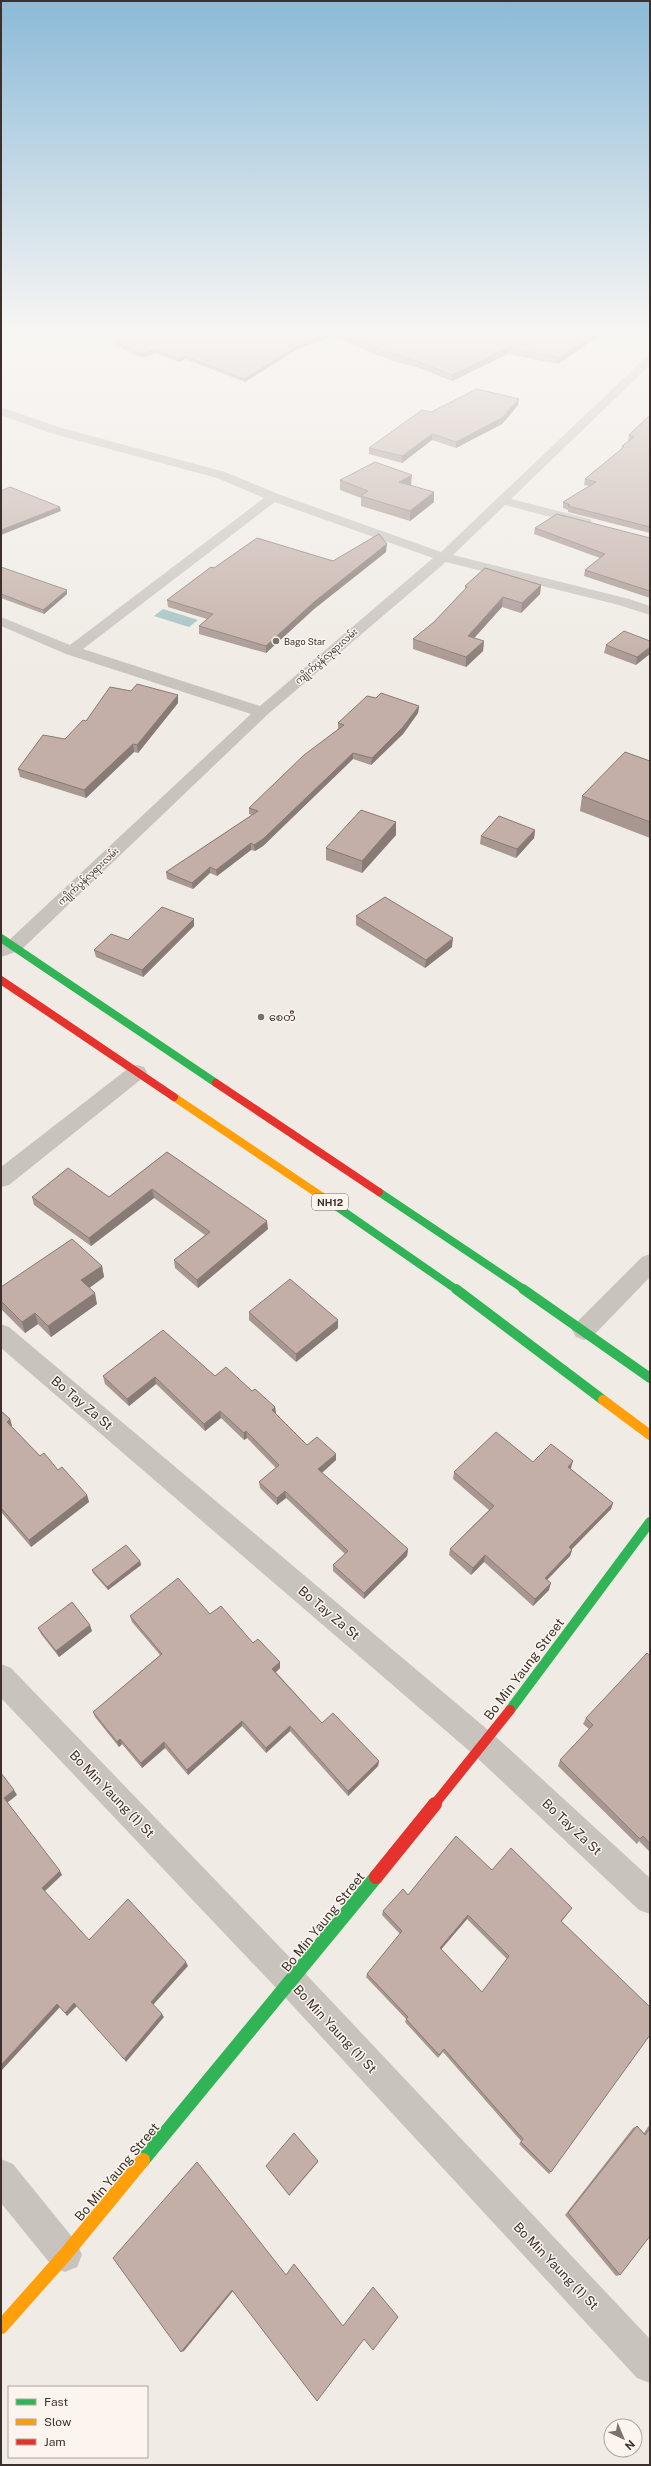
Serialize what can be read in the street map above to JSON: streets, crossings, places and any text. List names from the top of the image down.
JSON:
{
  "streets": {
    "main road": ["NH12", "Bo Min Yaung Street"],
    "street": ["ကျိုက်ပွန်လုရားလမ်း", "Bo Tay Za St", "Bo Min Yaung (1) St"]
  },
  "crossings": [
    ["Bo Tay Za St", "Bo Min Yaung Street"],
    ["Bo Min Yaung Street", "Bo Min Yaung (1) St"]
  ],
  "places": ["Bago Star", "စေတီ"],
  "legend": ["Fast", "Slow", "Jam"],
  "north": "bottom right"
}
